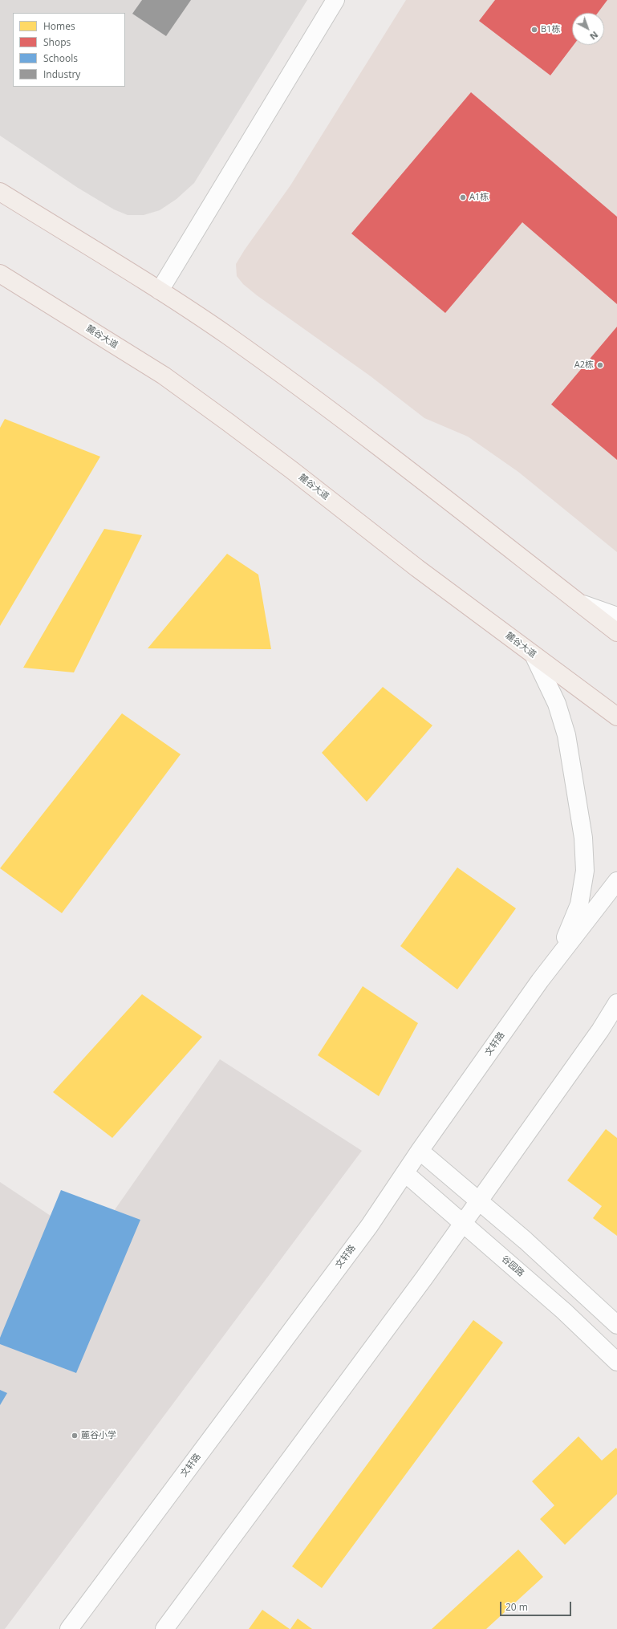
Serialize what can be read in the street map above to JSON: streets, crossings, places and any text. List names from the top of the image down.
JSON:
{
  "streets": {
    "main road": ["麓谷大道", "文轩路", "谷园路"]
  },
  "crossings": [
    ["文轩路", "谷园路"]
  ],
  "places": [
    "B1栋",
    "A1栋",
    "A2栋",
    "麓谷小学"
  ],
  "legend": [
    "Homes",
    "Shops",
    "Schools",
    "Industry"
  ],
  "scale_bar": "20 m",
  "north": "bottom right"
}
